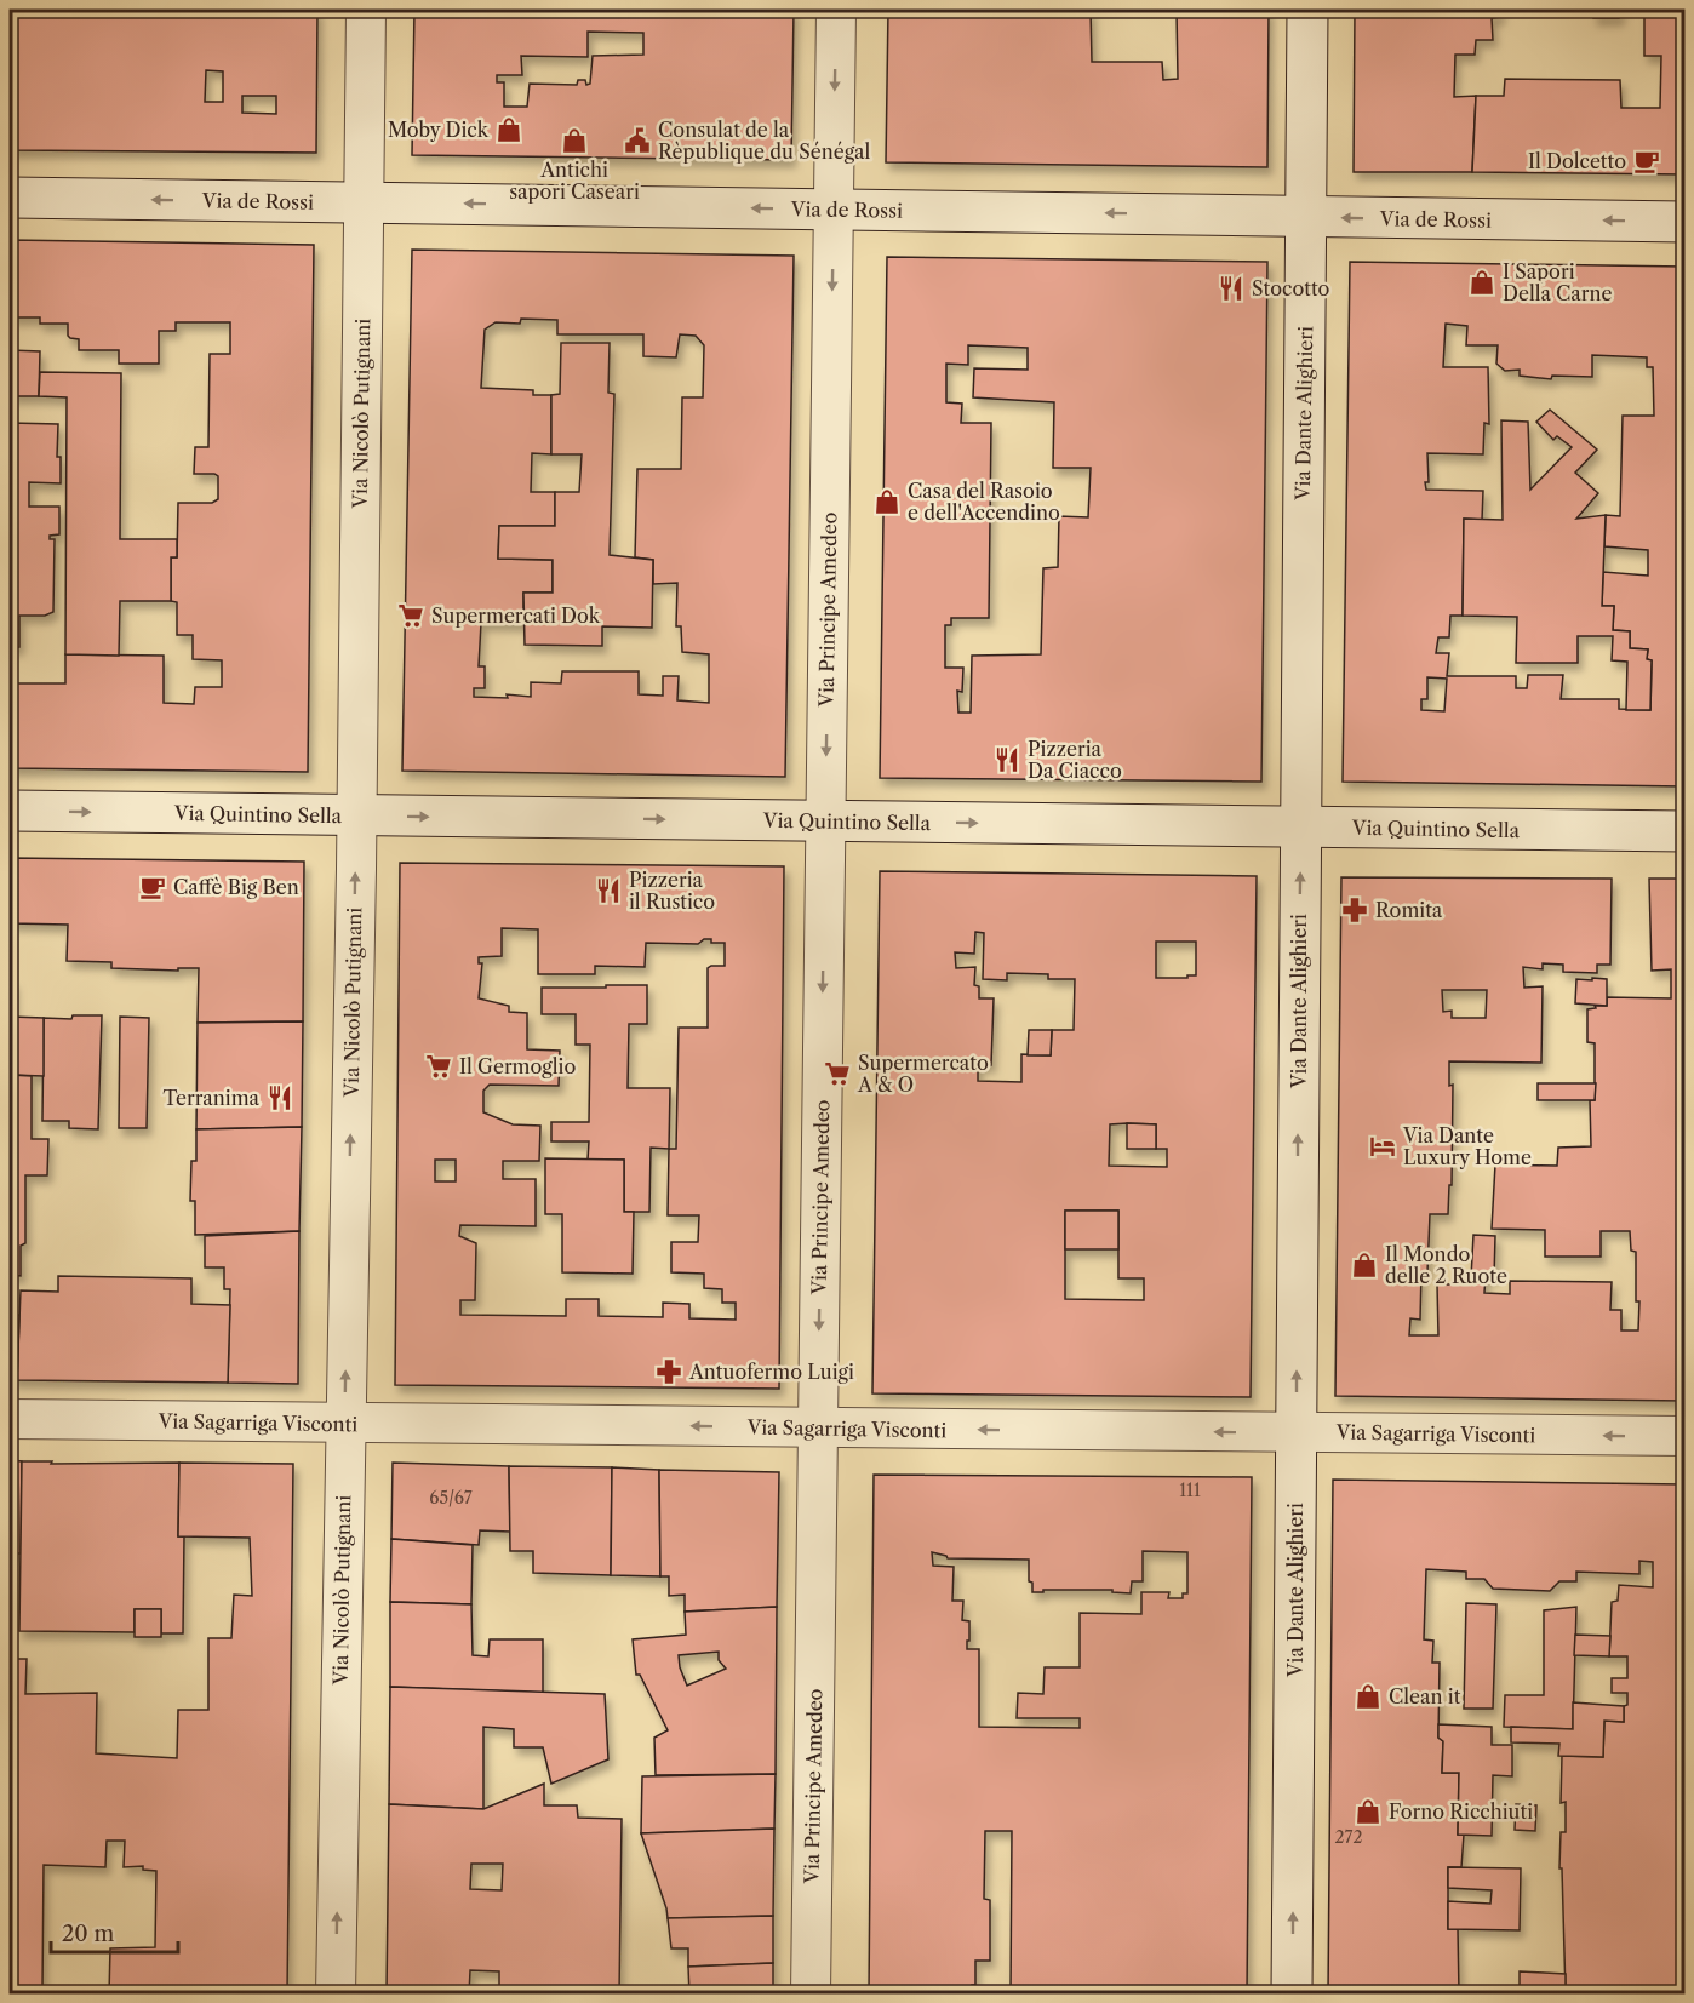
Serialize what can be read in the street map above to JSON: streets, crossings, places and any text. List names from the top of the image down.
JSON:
{
  "streets": {
    "street": [
      "Via de Rossi",
      "Via Nicolò Putignani",
      "Via Dante Alighieri",
      "Via Principe Amedeo",
      "Via Quintino Sella",
      "Via Sagarriga Visconti"
    ]
  },
  "crossings": [
    ["Via de Rossi", "Via Nicolò Putignani"],
    ["Via de Rossi", "Via Dante Alighieri"],
    ["Via de Rossi", "Via Principe Amedeo"],
    ["Via Nicolò Putignani", "Via Quintino Sella"],
    ["Via Nicolò Putignani", "Via Sagarriga Visconti"],
    ["Via Dante Alighieri", "Via Quintino Sella"],
    ["Via Dante Alighieri", "Via Sagarriga Visconti"],
    ["Via Principe Amedeo", "Via Quintino Sella"],
    ["Via Principe Amedeo", "Via Sagarriga Visconti"]
  ],
  "one_way": [
    "Via de Rossi",
    "Via Nicolò Putignani",
    "Via Dante Alighieri",
    "Via Principe Amedeo",
    "Via Quintino Sella",
    "Via Sagarriga Visconti"
  ],
  "places": {
    "shop": [
      "Moby Dick",
      "Antichi sapori Caseari",
      "I Sapori Della Carne",
      "Casa del Rasoio e dell'Accendino",
      "Il Mondo delle 2 Ruote",
      "Clean it",
      "Forno Ricchiuti"
    ],
    "public building": ["Consulat de la Rèpublique du Sénégal"],
    "cafe": ["Il Dolcetto", "Caffè Big Ben"],
    "restaurant": [
      "Stocotto",
      "Pizzeria Da Ciacco",
      "Pizzeria il Rustico",
      "Terranima"
    ],
    "supermarket": ["Supermercati Dok", "Il Germoglio", "Supermercato A & O"],
    "pharmacy": ["Romita", "Antuofermo Luigi"],
    "hotel": ["Via Dante Luxury Home"]
  },
  "house_numbers": ["111", "65/67", "272"],
  "scale_bar": "20 m"
}
